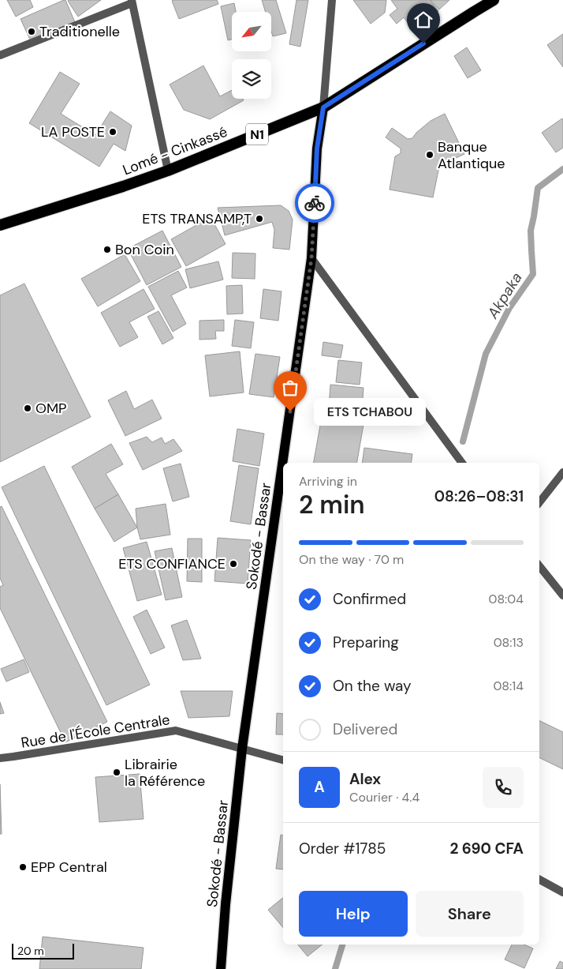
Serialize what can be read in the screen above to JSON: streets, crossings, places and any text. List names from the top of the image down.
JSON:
{
  "streets": {
    "highway": ["N1", "Lomé - Cinkassé"],
    "main road": ["Sokodé - Bassar"],
    "street": ["Rue de l'École Centrale"]
  },
  "crossings": [
    ["Lomé - Cinkassé", "Sokodé - Bassar"],
    ["Sokodé - Bassar", "Rue de l'École Centrale"]
  ],
  "water": ["Akpaka"],
  "places": [
    "Traditionelle",
    "LA POSTE",
    "Banque Atlantique",
    "ETS TRANSAMP,T",
    "Bon Coin",
    "OMP",
    "ETS TCHABOU",
    "ETS CONFIANCE",
    "Librairie la Référence",
    "EPP Central"
  ],
  "scale_bar": "20 m",
  "north": "bottom left",
  "page": {
    "bubble": "ETS TCHABOU",
    "heading": ["2 min", "Arriving in", "08:26–08:31"],
    "panel": [
      "Alex",
      "Courier · 4.4",
      "Order #1785",
      "2 690 CFA"
    ],
    "bar": "On the way · 70 m",
    "list": [
      ["Confirmed", "08:04"],
      ["Preparing", "08:13"],
      ["On the way", "08:14"],
      "Delivered"
    ],
    "round": "A",
    "buttons": ["Help", "Share"],
    "scale": "20 m"
  }
}
